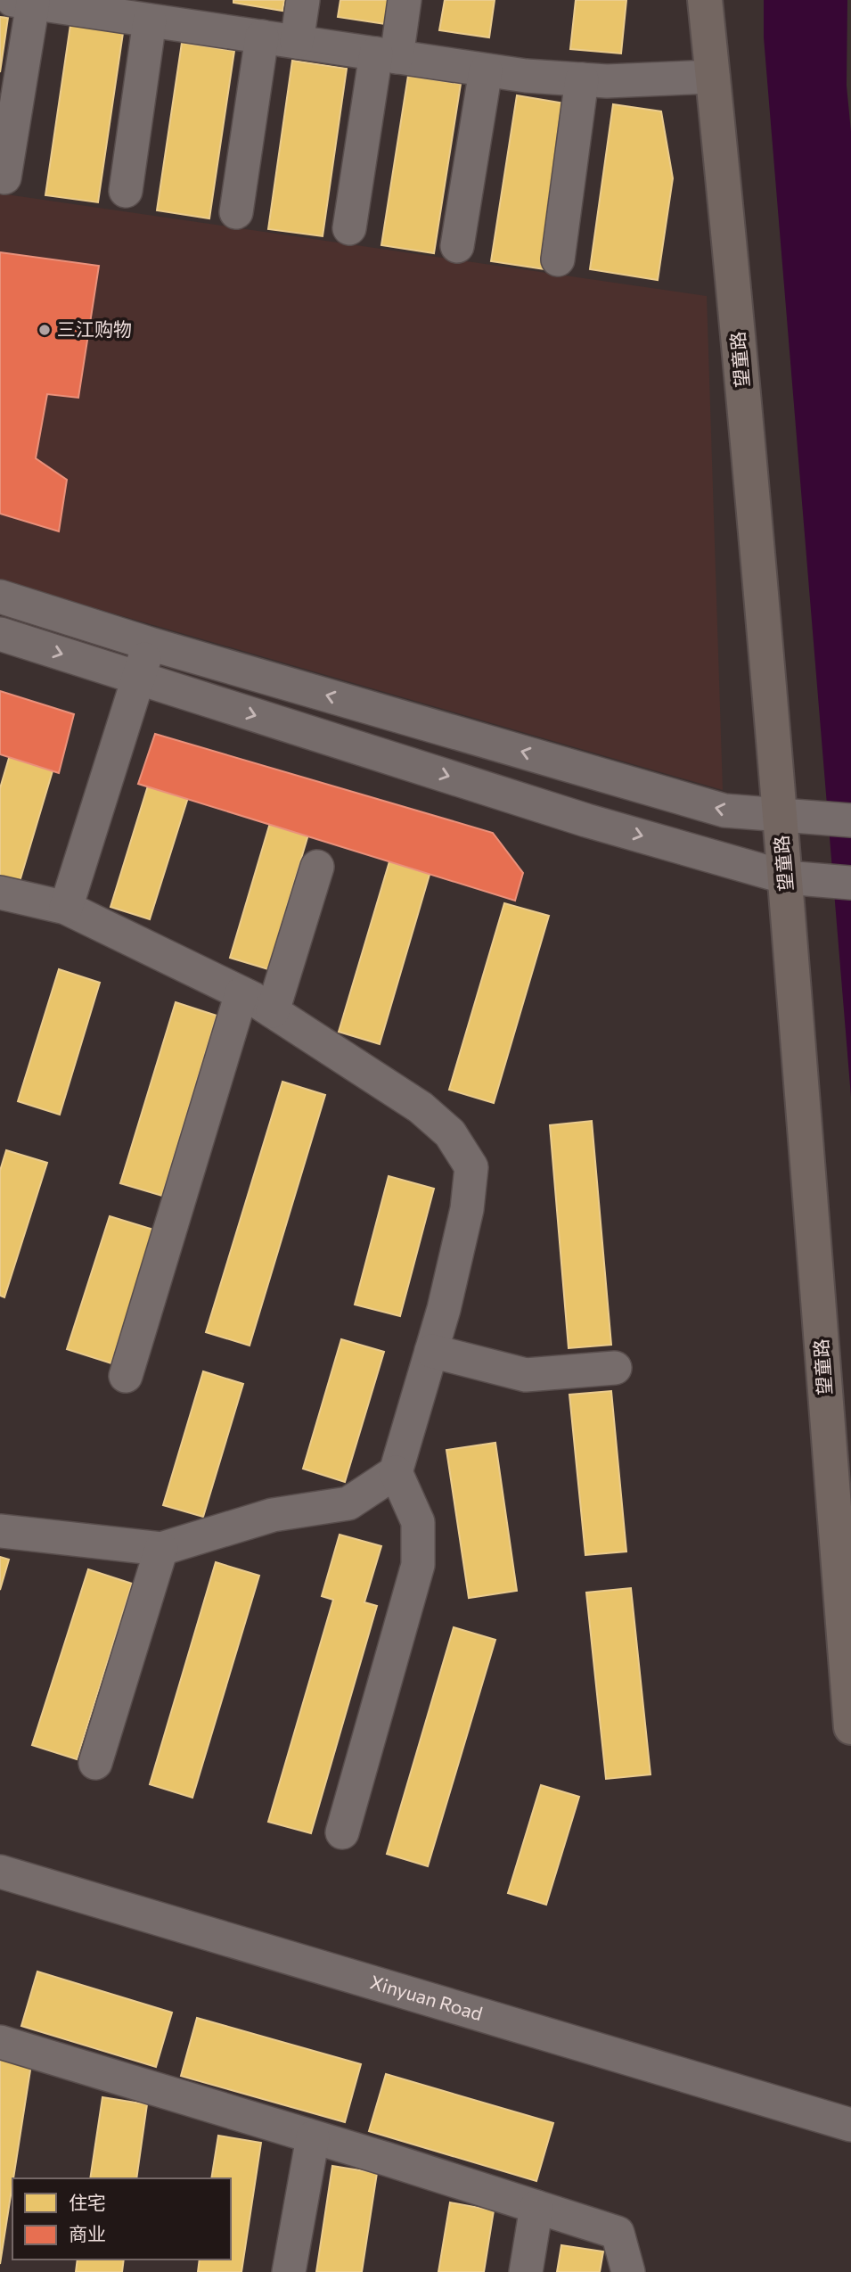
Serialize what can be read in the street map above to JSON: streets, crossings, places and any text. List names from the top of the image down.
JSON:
{
  "streets": {
    "main road": ["望童路"],
    "street": ["Xinyuan Road"]
  },
  "places": ["三江购物"],
  "legend": ["住宅", "商业"]
}
